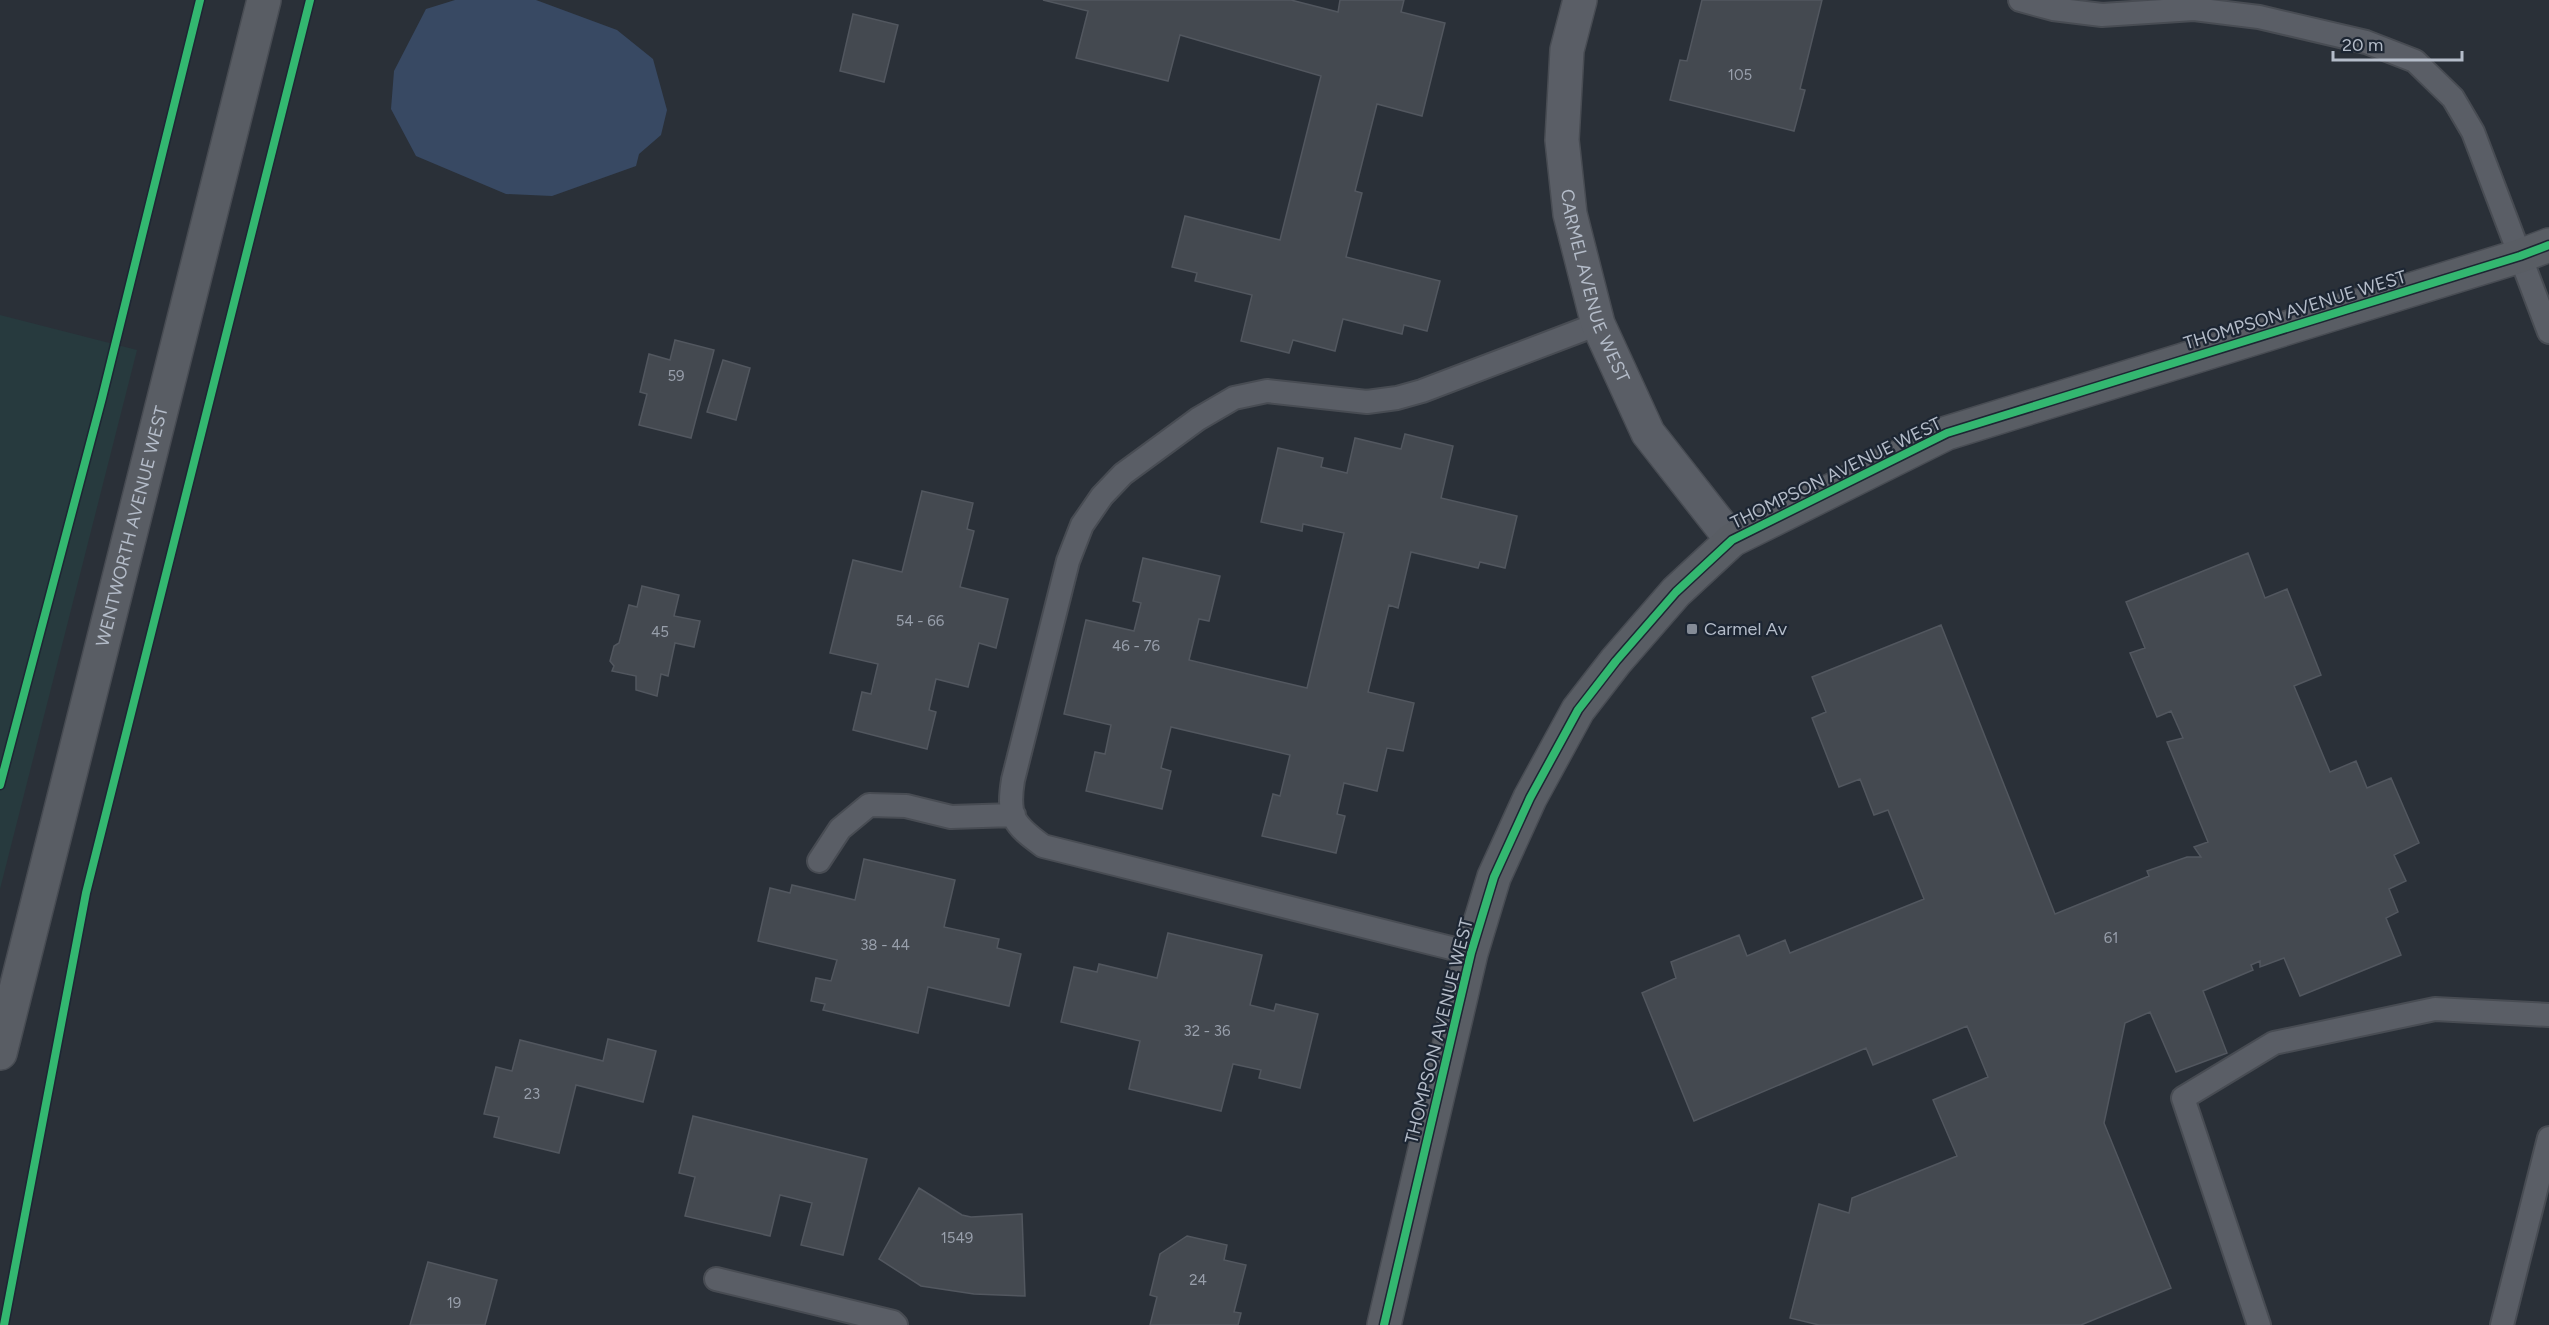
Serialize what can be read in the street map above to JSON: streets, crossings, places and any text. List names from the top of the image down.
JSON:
{
  "streets": {
    "street": ["CARMEL AVENUE WEST", "THOMPSON AVENUE WEST", "WENTWORTH AVENUE WEST"]
  },
  "crossings": [
    ["CARMEL AVENUE WEST", "THOMPSON AVENUE WEST"]
  ],
  "places": {
    "transit": ["Carmel Av"]
  },
  "house_numbers": [
    "105",
    "59",
    "54 - 66",
    "45",
    "46 - 76",
    "61",
    "38 - 44",
    "32 - 36",
    "23",
    "1549",
    "24",
    "19"
  ],
  "scale_bar": "20 m"
}
